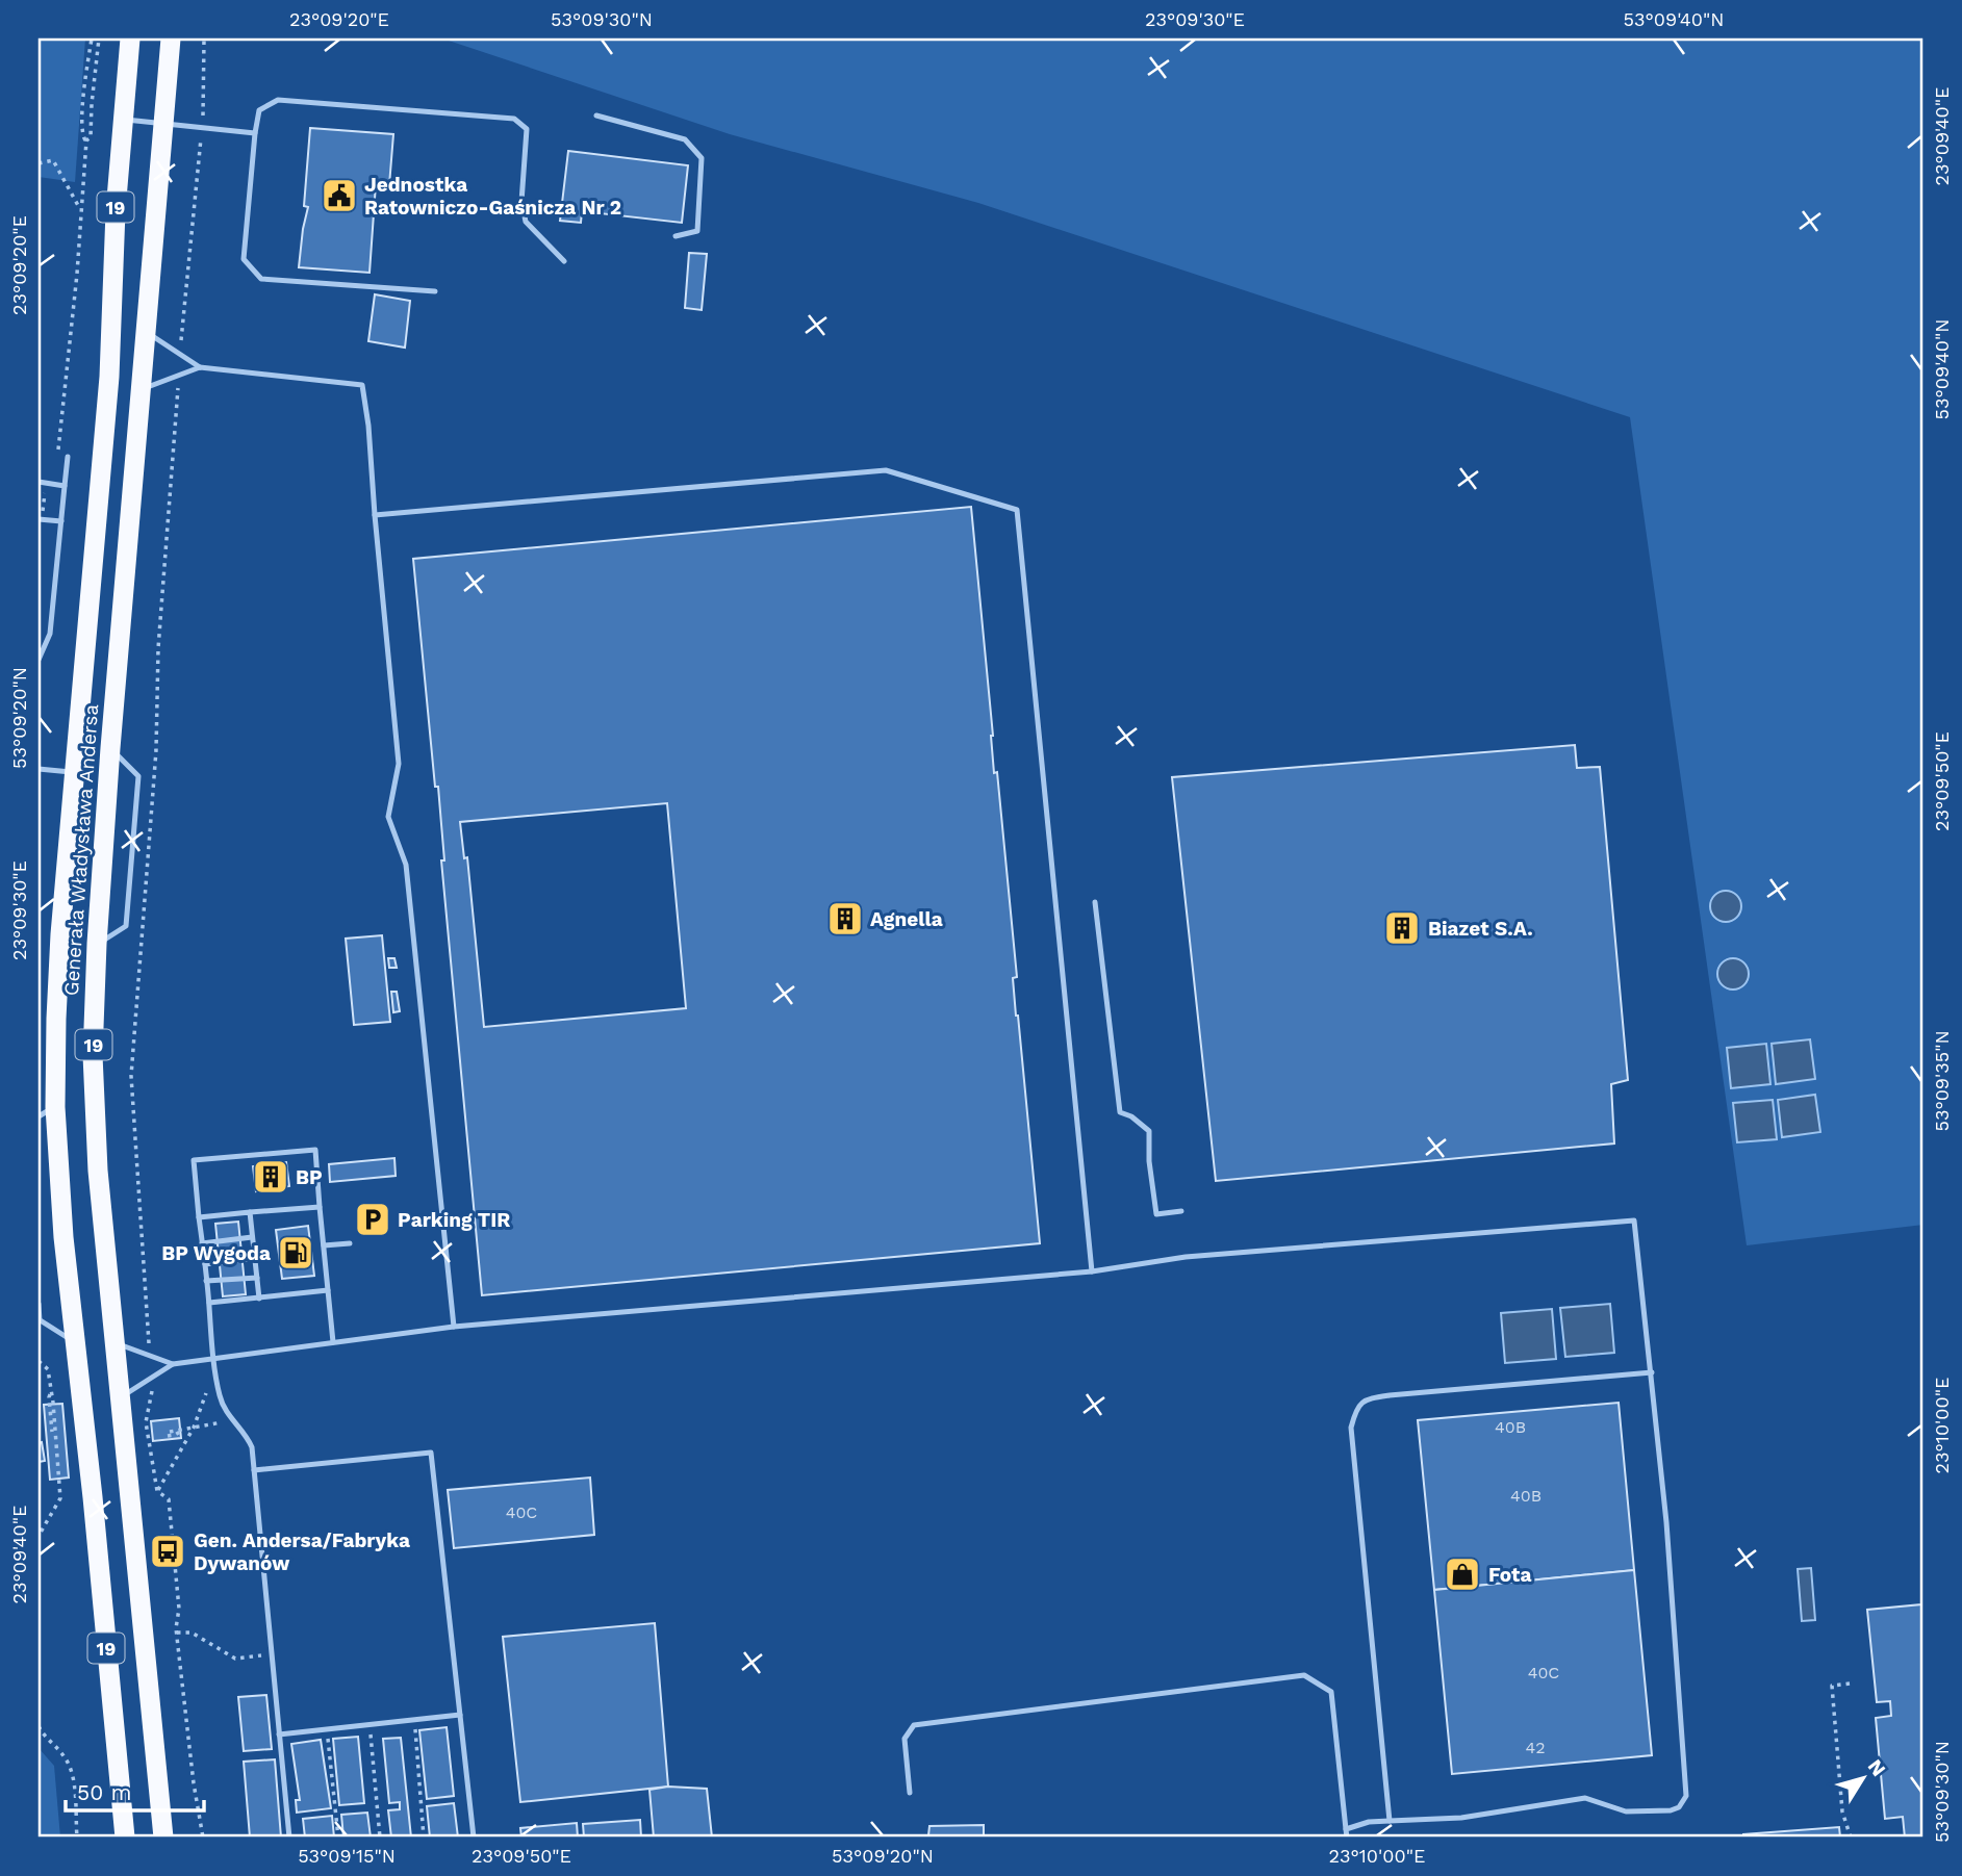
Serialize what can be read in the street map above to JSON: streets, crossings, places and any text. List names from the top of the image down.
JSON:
{
  "streets": {
    "highway": ["19", "Generała Władysława Andersa"]
  },
  "places": {
    "public building": ["Jednostka Ratowniczo-Gaśnicza Nr 2"],
    "building": ["Agnella", "Biazet S.A.", "BP"],
    "parking": ["Parking TIR"],
    "fuel station": ["BP Wygoda"],
    "bus stop": ["Gen. Andersa/Fabryka Dywanów"],
    "shop": ["Fota"]
  },
  "house_numbers": [
    "40B",
    "40B",
    "40C",
    "40C",
    "42"
  ],
  "scale_bar": "50 m",
  "north": "top right",
  "coordinates": [
    "23°09'20\"E",
    "53°09'30\"N",
    "23°09'30\"E",
    "53°09'40\"N",
    "23°09'40\"E",
    "53°09'20\"N",
    "23°09'50\"E",
    "53°09'35\"N",
    "23°10'00\"E",
    "53°09'15\"N"
  ]
}
